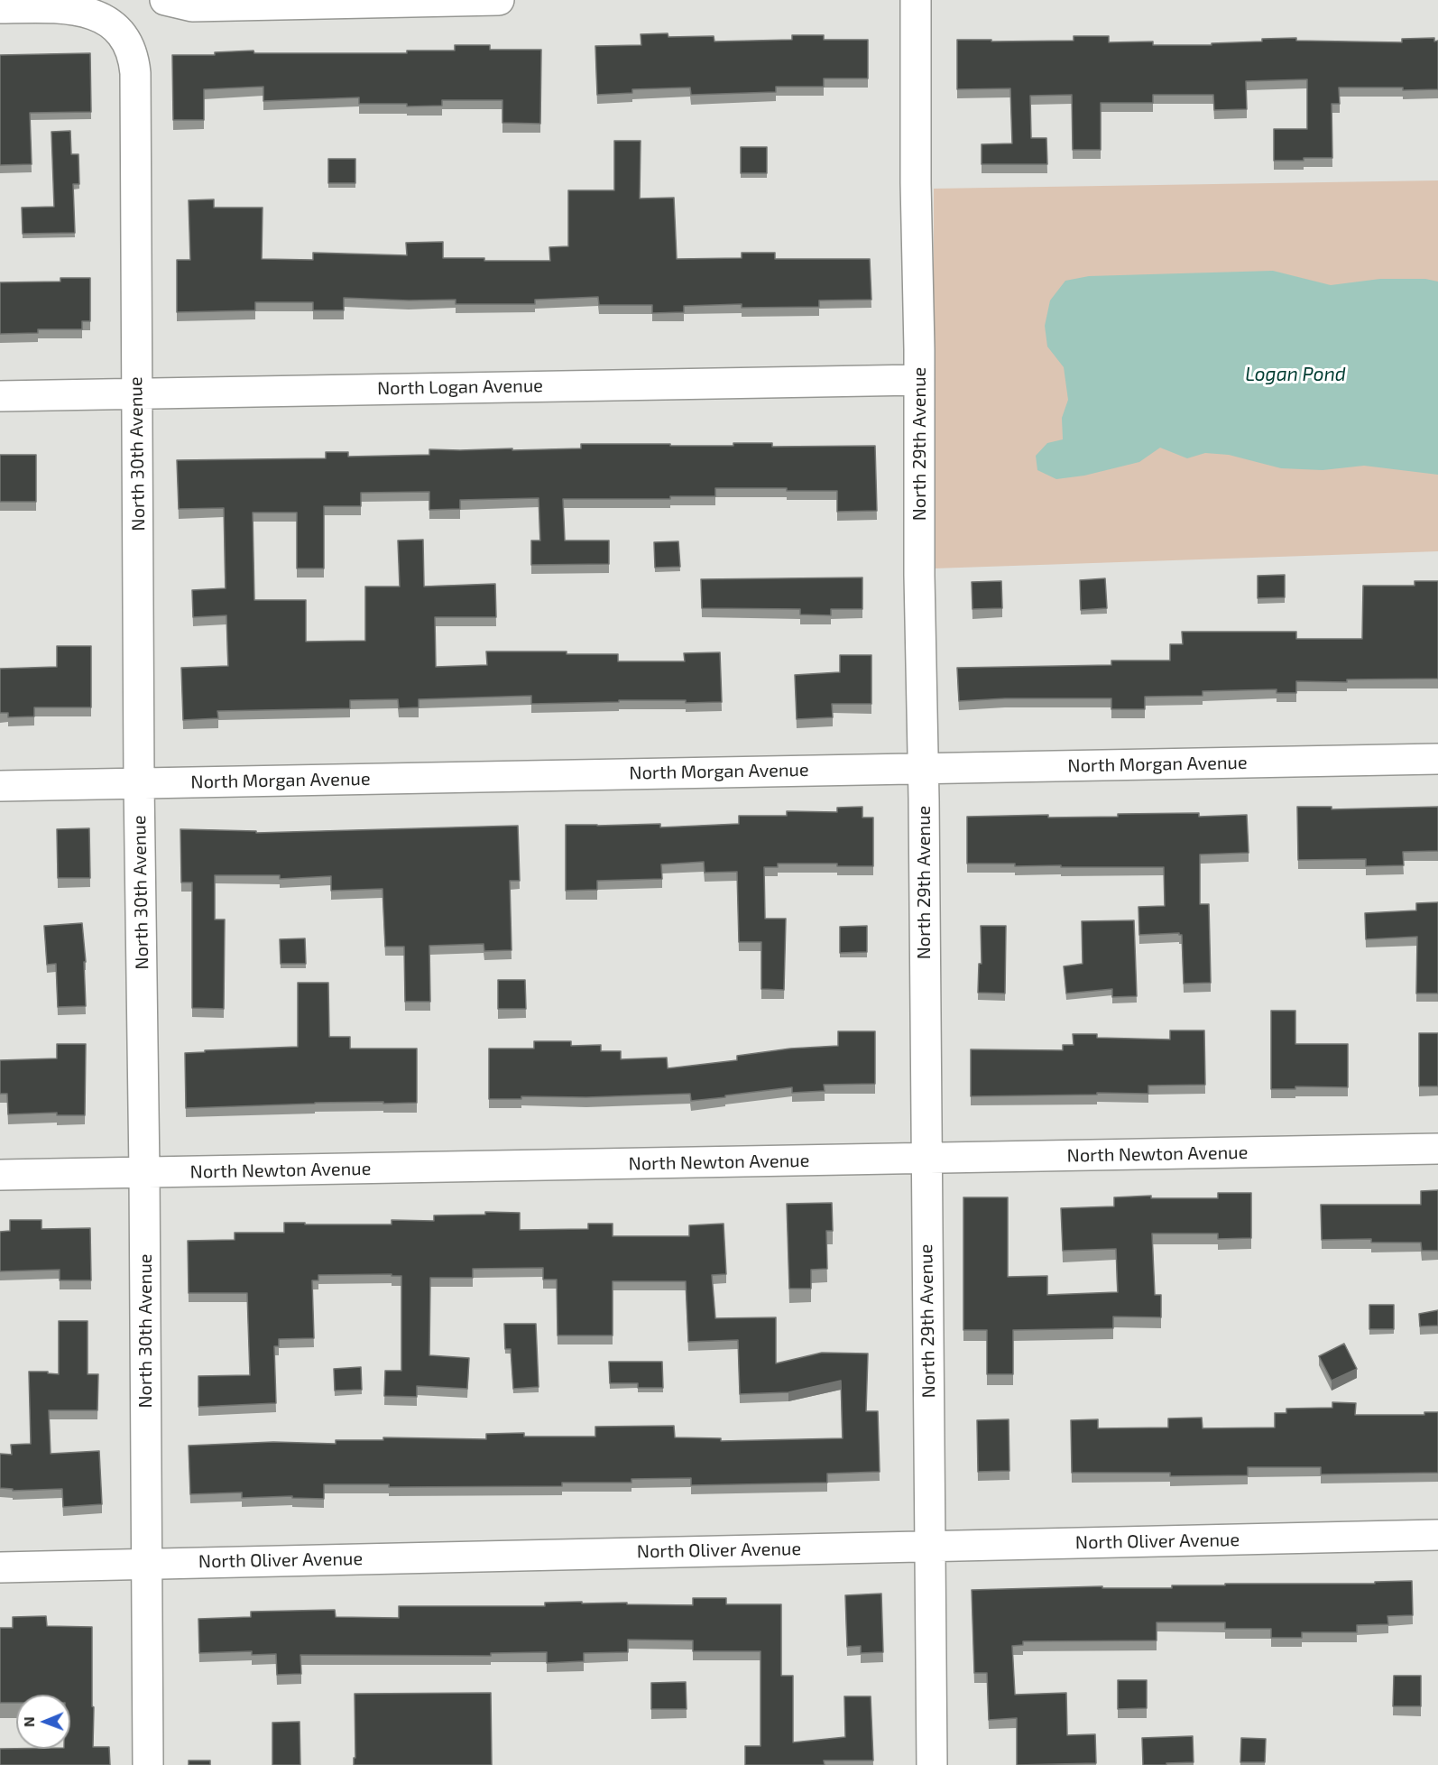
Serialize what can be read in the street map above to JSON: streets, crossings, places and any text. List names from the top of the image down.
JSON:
{
  "streets": {
    "street": [
      "North Logan Avenue",
      "North 29th Avenue",
      "North 30th Avenue",
      "North Morgan Avenue",
      "North Newton Avenue",
      "North Oliver Avenue"
    ]
  },
  "crossings": [
    ["North Logan Avenue", "North 29th Avenue"],
    ["North Logan Avenue", "North 30th Avenue"],
    ["North 29th Avenue", "North Morgan Avenue"],
    ["North 29th Avenue", "North Newton Avenue"],
    ["North 29th Avenue", "North Oliver Avenue"],
    ["North 30th Avenue", "North Morgan Avenue"],
    ["North 30th Avenue", "North Newton Avenue"],
    ["North 30th Avenue", "North Oliver Avenue"]
  ],
  "water": ["Logan Pond"],
  "north": "left"
}
